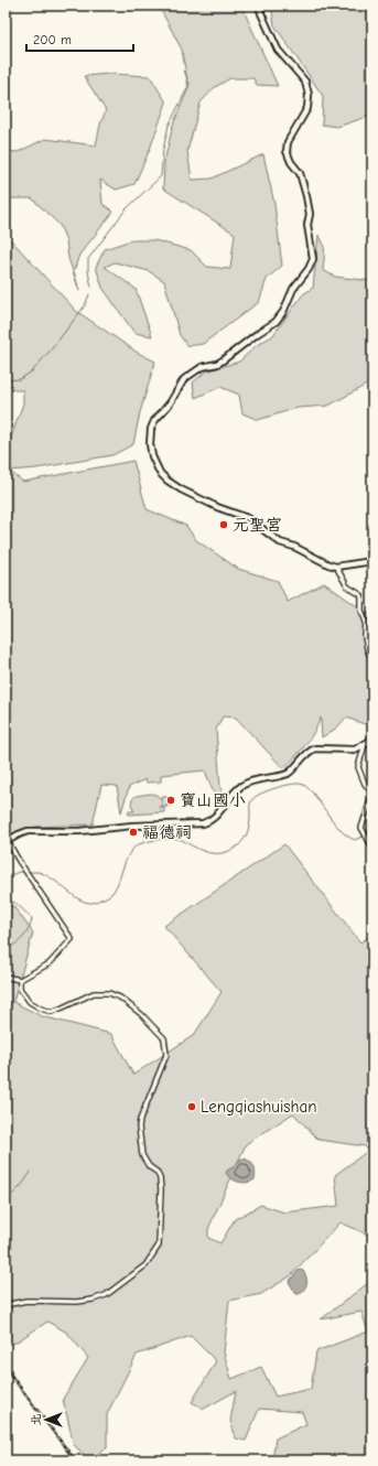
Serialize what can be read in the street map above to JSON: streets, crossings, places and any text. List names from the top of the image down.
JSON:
{
  "places": [
    "元聖宮",
    "寶山國小",
    "福德祠",
    "Lengqiashuishan"
  ],
  "scale_bar": "200 m",
  "north": "left"
}
